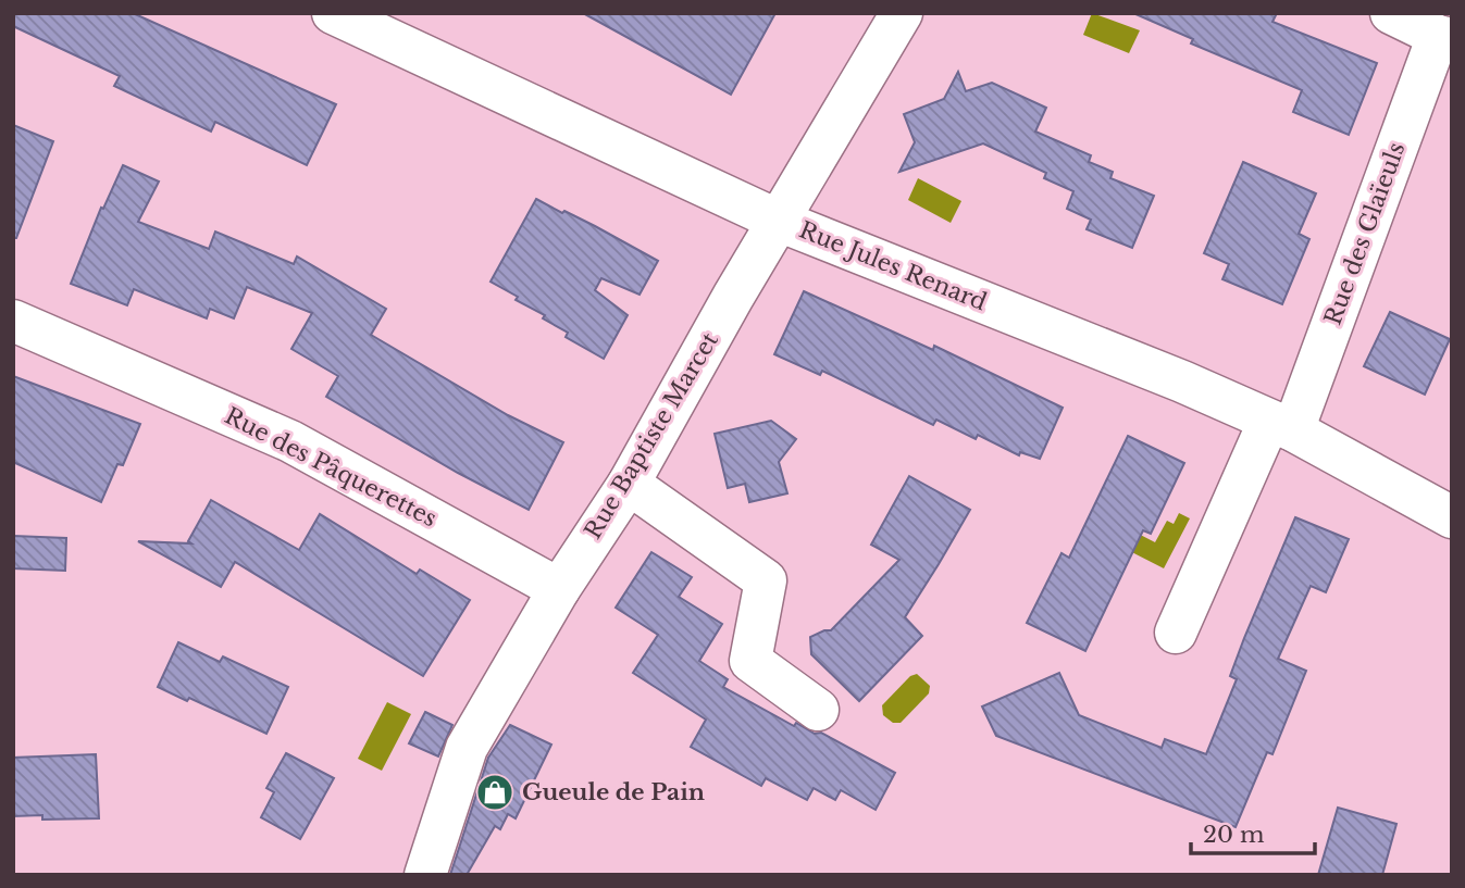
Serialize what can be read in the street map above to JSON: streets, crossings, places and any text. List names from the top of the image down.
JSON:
{
  "streets": {
    "street": [
      "Rue des Glaïeuls",
      "Rue Jules Renard",
      "Rue Baptiste Marcet",
      "Rue des Pâquerettes"
    ]
  },
  "crossings": [
    ["Rue des Glaïeuls", "Rue Jules Renard"],
    ["Rue Jules Renard", "Rue Baptiste Marcet"],
    ["Rue Baptiste Marcet", "Rue des Pâquerettes"]
  ],
  "places": {
    "shop": ["Gueule de Pain"]
  },
  "scale_bar": "20 m"
}
